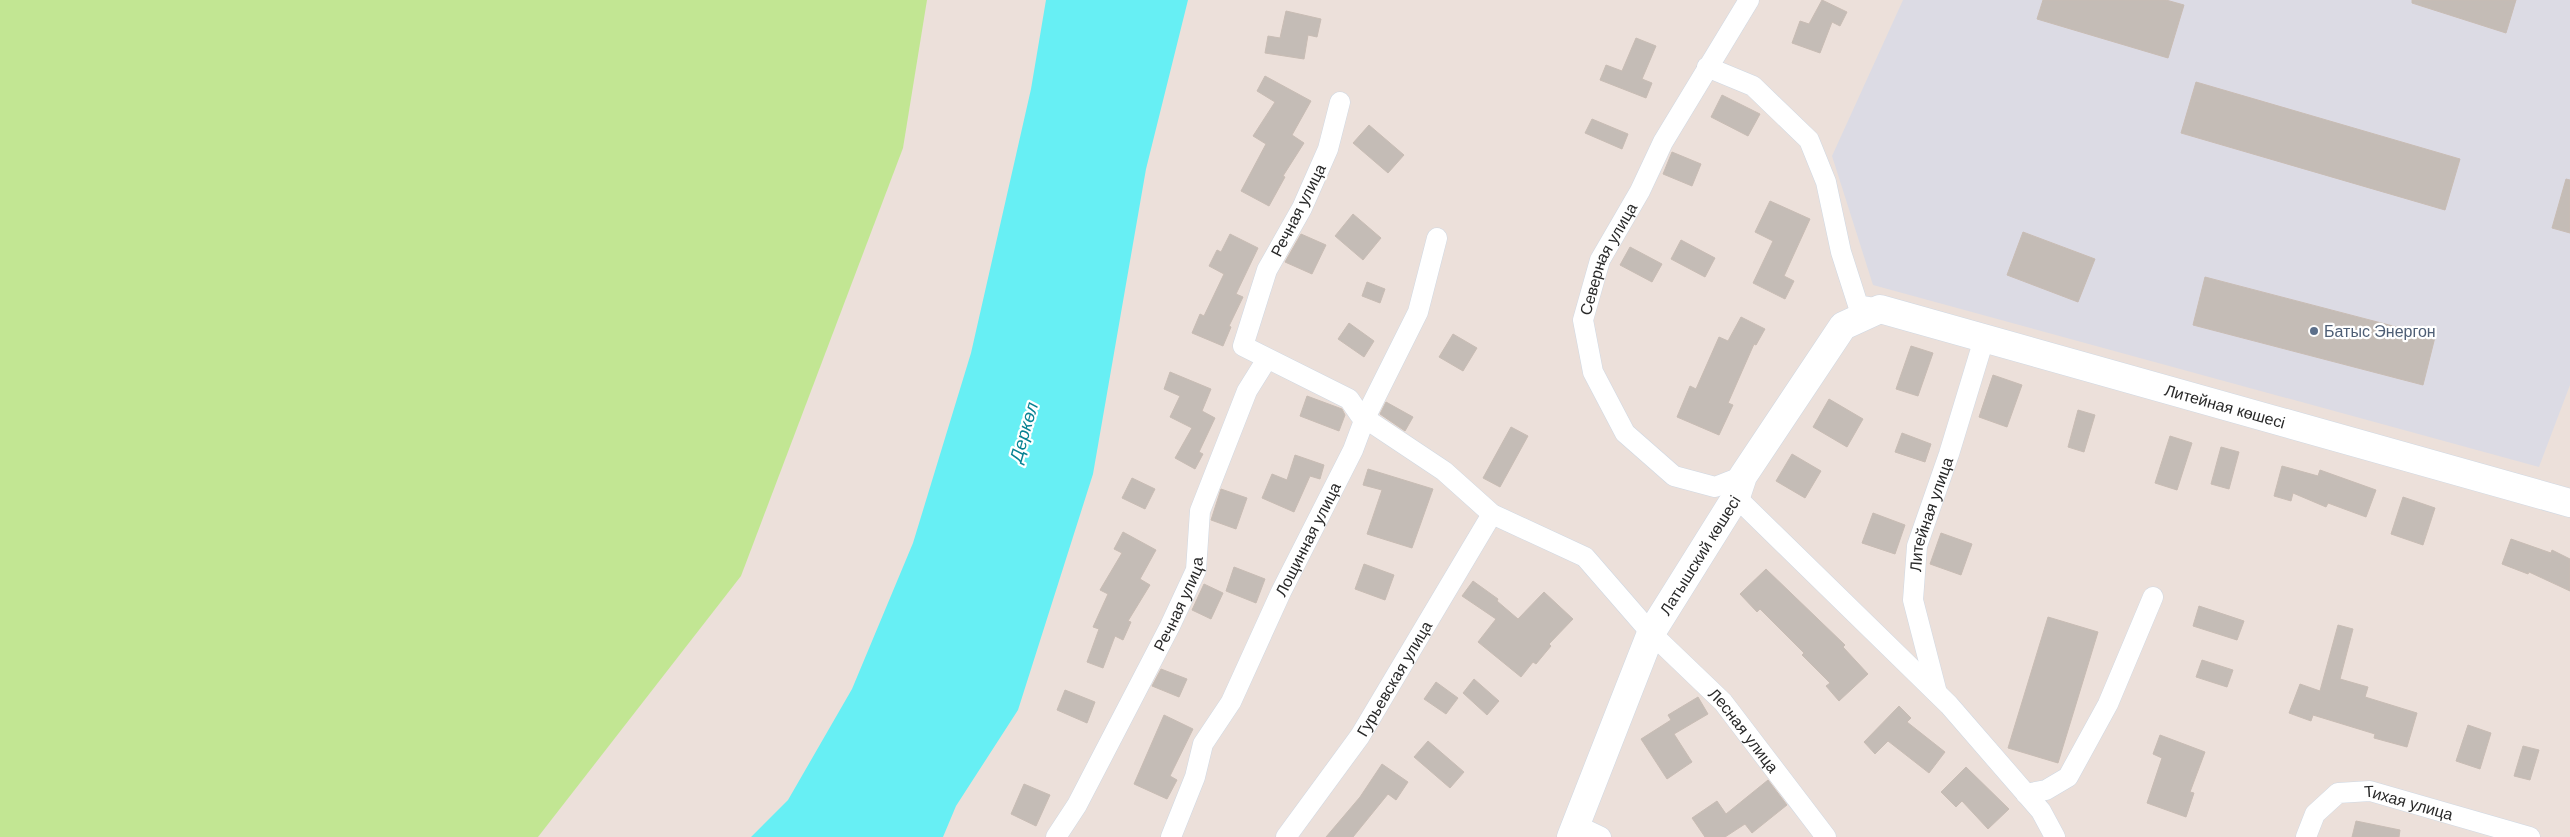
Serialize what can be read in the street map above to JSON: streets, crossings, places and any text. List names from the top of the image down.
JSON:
{
  "streets": {
    "street": [
      "Речная улица",
      "Северная улица",
      "Литейная көшесі",
      "Литейная улица",
      "Лощинная улица",
      "Латышский көшесі",
      "Гурьевская улица",
      "Лесная улица",
      "Тихая улица"
    ]
  },
  "crossings": [
    ["Речная улица", "Лесная улица"],
    ["Северная улица", "Литейная улица"],
    ["Северная улица", "Латышский көшесі"],
    ["Литейная көшесі", "Литейная улица"],
    ["Литейная көшесі", "Латышский көшесі"],
    ["Литейная улица", "Латышский көшесі"],
    ["Лощинная улица", "Лесная улица"],
    ["Латышский көшесі", "Лесная улица"],
    ["Гурьевская улица", "Лесная улица"]
  ],
  "water": ["Деркөл"],
  "places": ["Батыс Энергон"]
}
